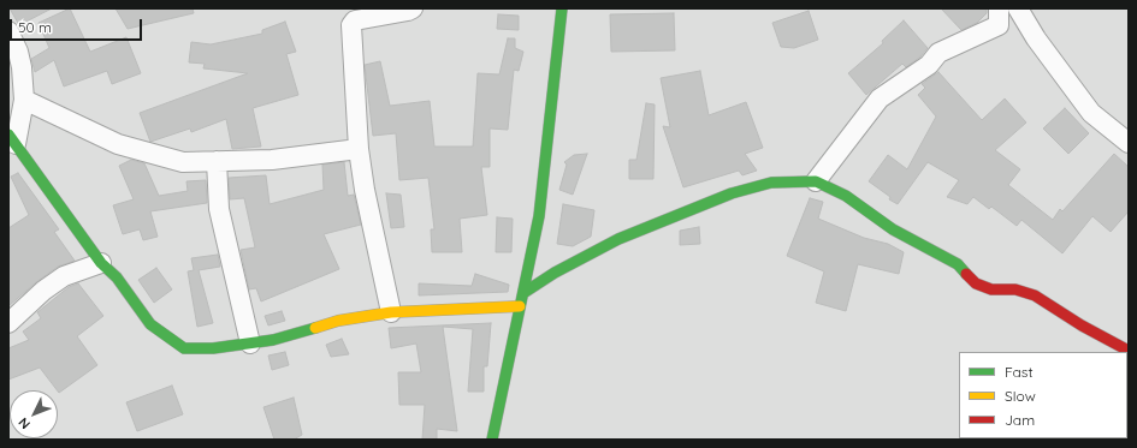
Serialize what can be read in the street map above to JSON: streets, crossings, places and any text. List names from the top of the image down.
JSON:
{
  "legend": ["Fast", "Slow", "Jam"],
  "scale_bar": "50 m",
  "north": "bottom left"
}
